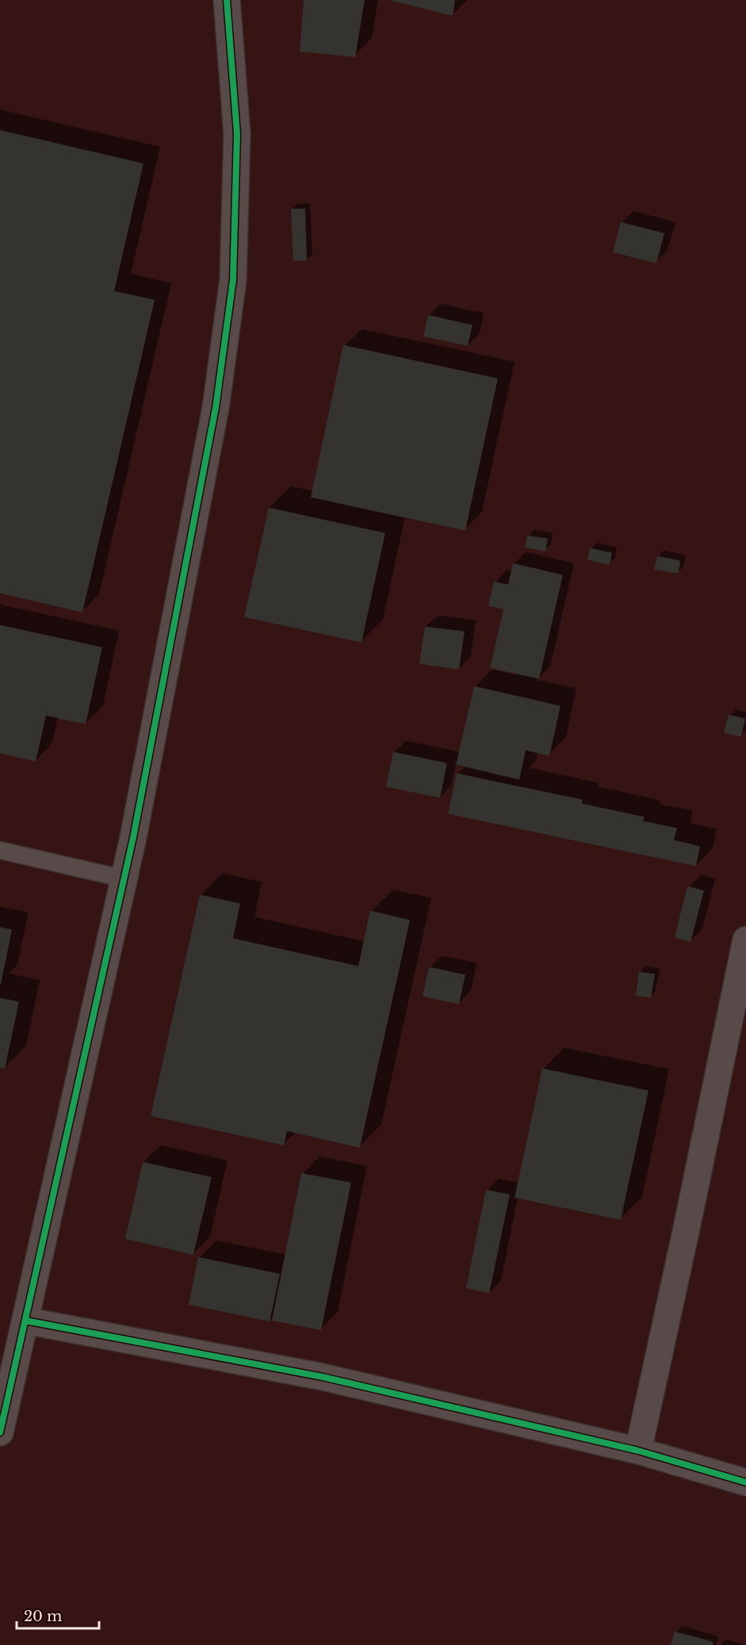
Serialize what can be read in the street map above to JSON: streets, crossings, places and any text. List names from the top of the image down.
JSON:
{
  "scale_bar": "20 m"
}
